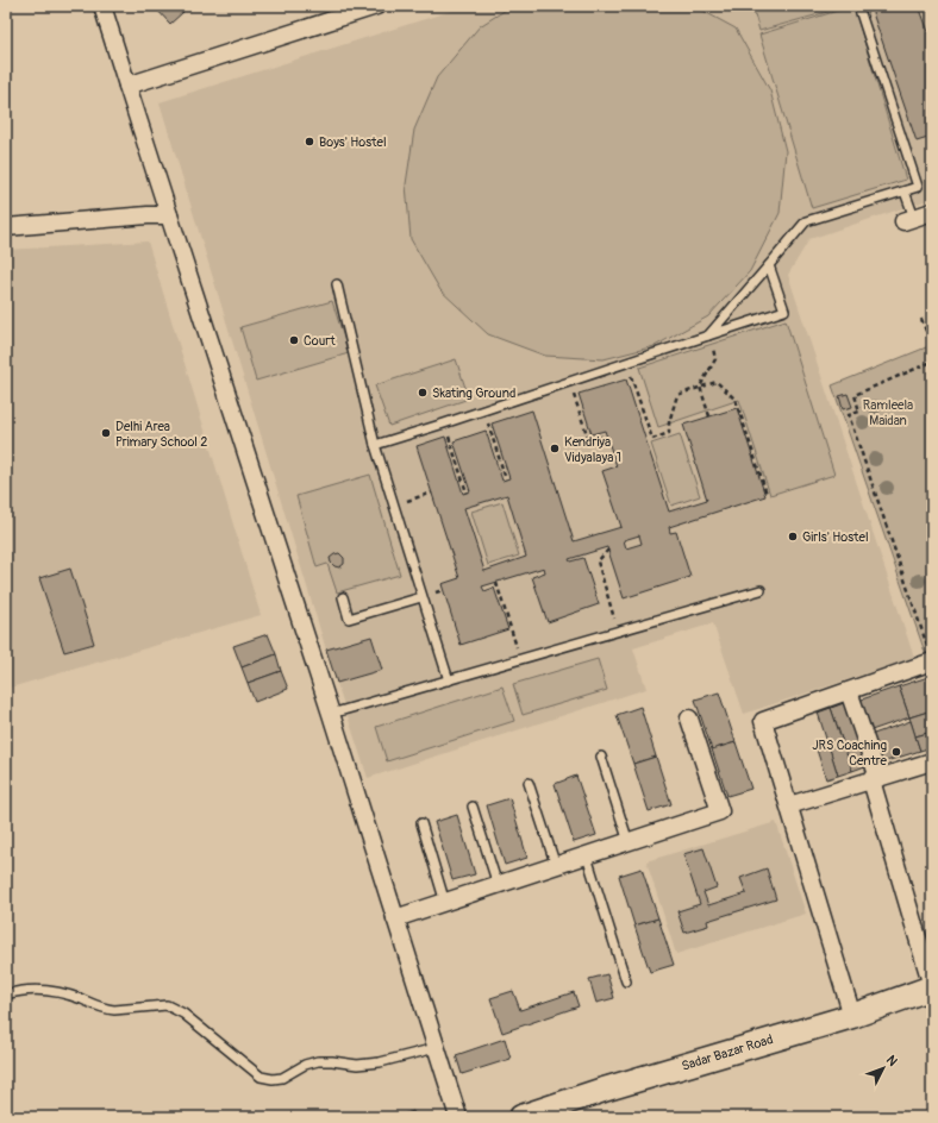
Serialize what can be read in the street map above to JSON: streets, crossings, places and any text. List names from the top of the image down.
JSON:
{
  "streets": {
    "street": ["Sadar Bazar Road"]
  },
  "parks": ["Ramleela Maidan"],
  "places": [
    "Boys' Hostel",
    "Court",
    "Skating Ground",
    "Delhi Area Primary School 2",
    "Kendriya Vidyalaya 1",
    "Girls' Hostel",
    "JRS Coaching Centre"
  ],
  "north": "top right"
}
